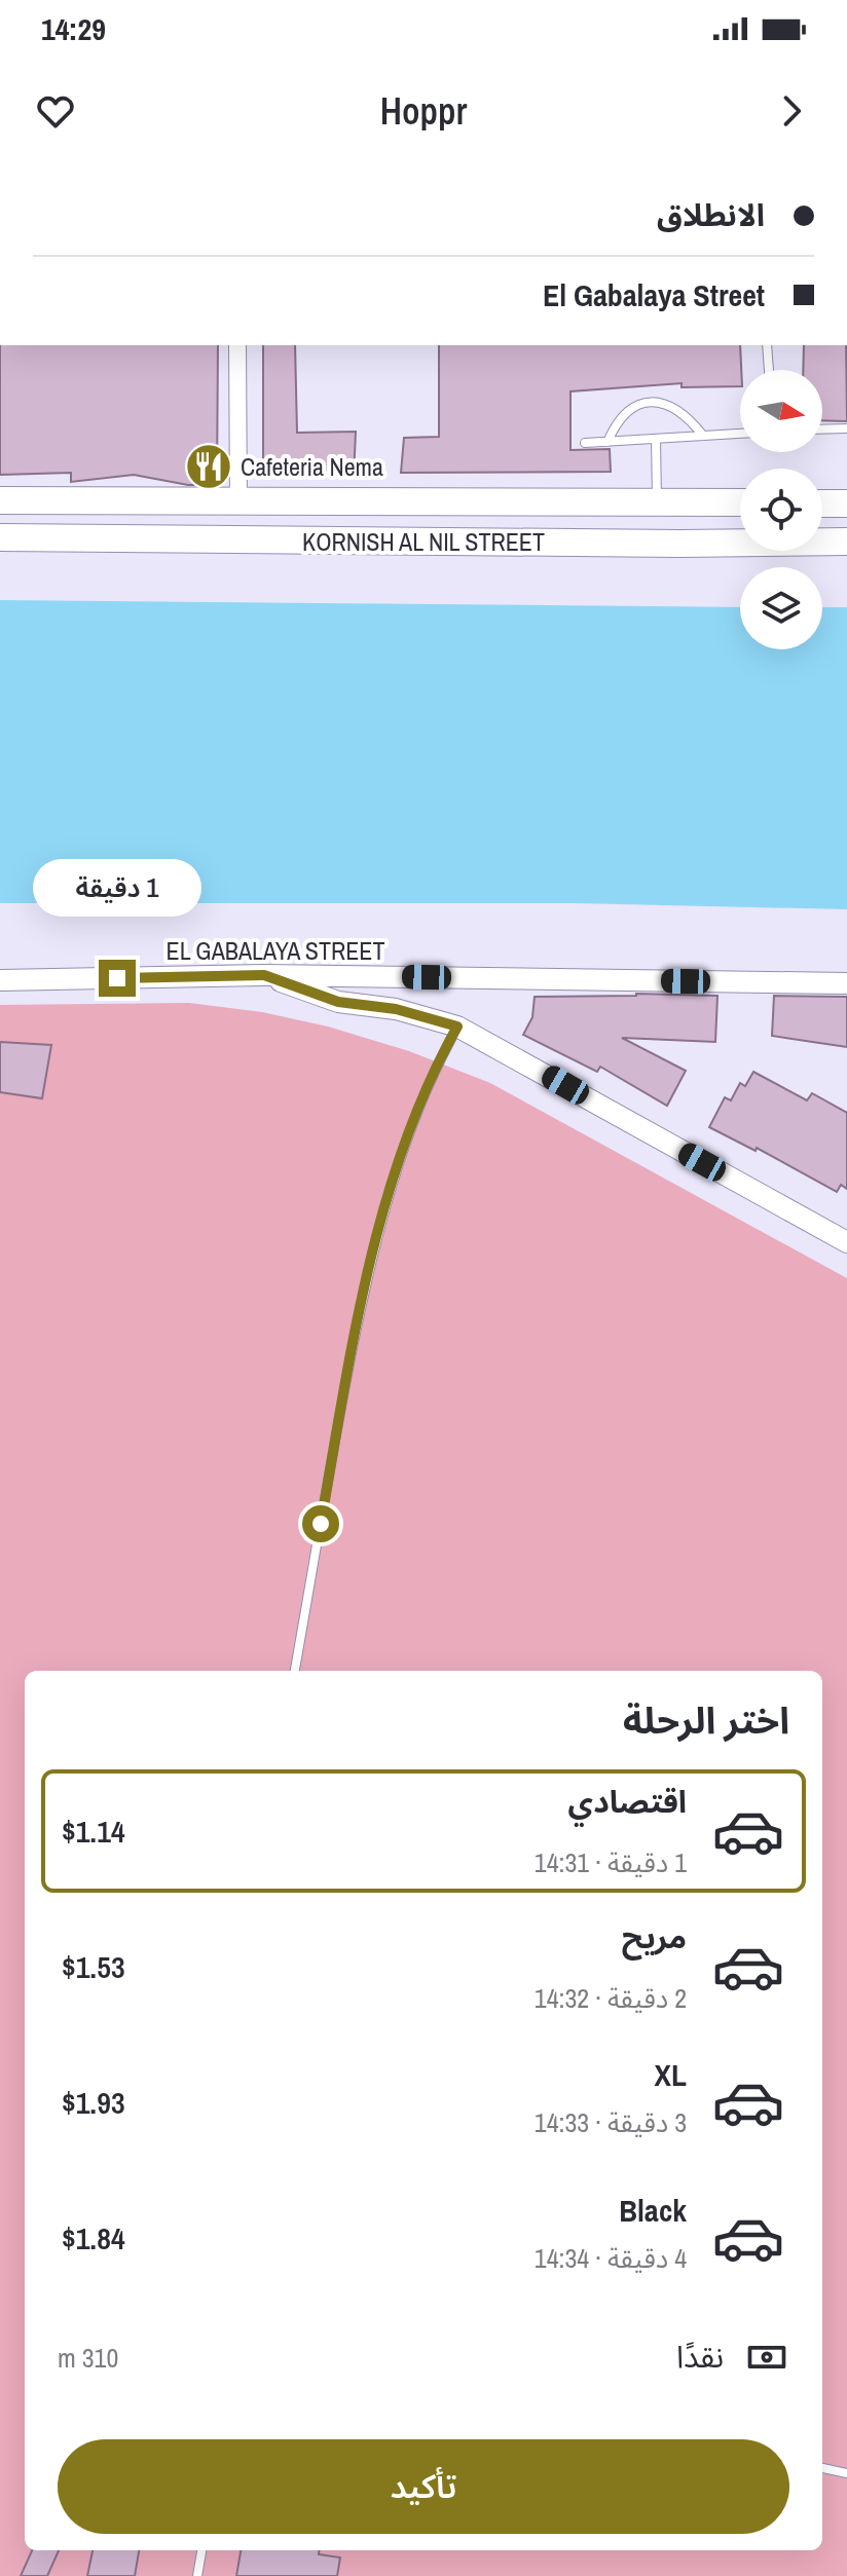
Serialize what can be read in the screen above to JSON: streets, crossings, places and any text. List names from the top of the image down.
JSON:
{
  "streets": {
    "main road": ["KORNISH AL NIL STREET"],
    "street": ["EL GABALAYA STREET"]
  },
  "places": {
    "restaurant": ["Cafeteria Nema"]
  },
  "north": "right",
  "page": {
    "status": "14:29",
    "header": "Hoppr",
    "banner": ["الانطلاق", "El Gabalaya Street"],
    "bubble": "1 دقيقة",
    "heading": "اختر الرحلة",
    "list": [
      {
        "name": "اقتصادي",
        "note": "1 دقيقة · 14:31",
        "value": "$1.14"
      },
      {
        "name": "مريح",
        "note": "2 دقيقة · 14:32",
        "value": "$1.53"
      },
      {
        "name": "XL",
        "note": "3 دقيقة · 14:33",
        "value": "$1.93"
      },
      {
        "name": "Black",
        "note": "4 دقيقة · 14:34",
        "value": "$1.84"
      }
    ],
    "pay": ["نقدًا", "310 m"],
    "buttons": "تأكيد"
  }
}
